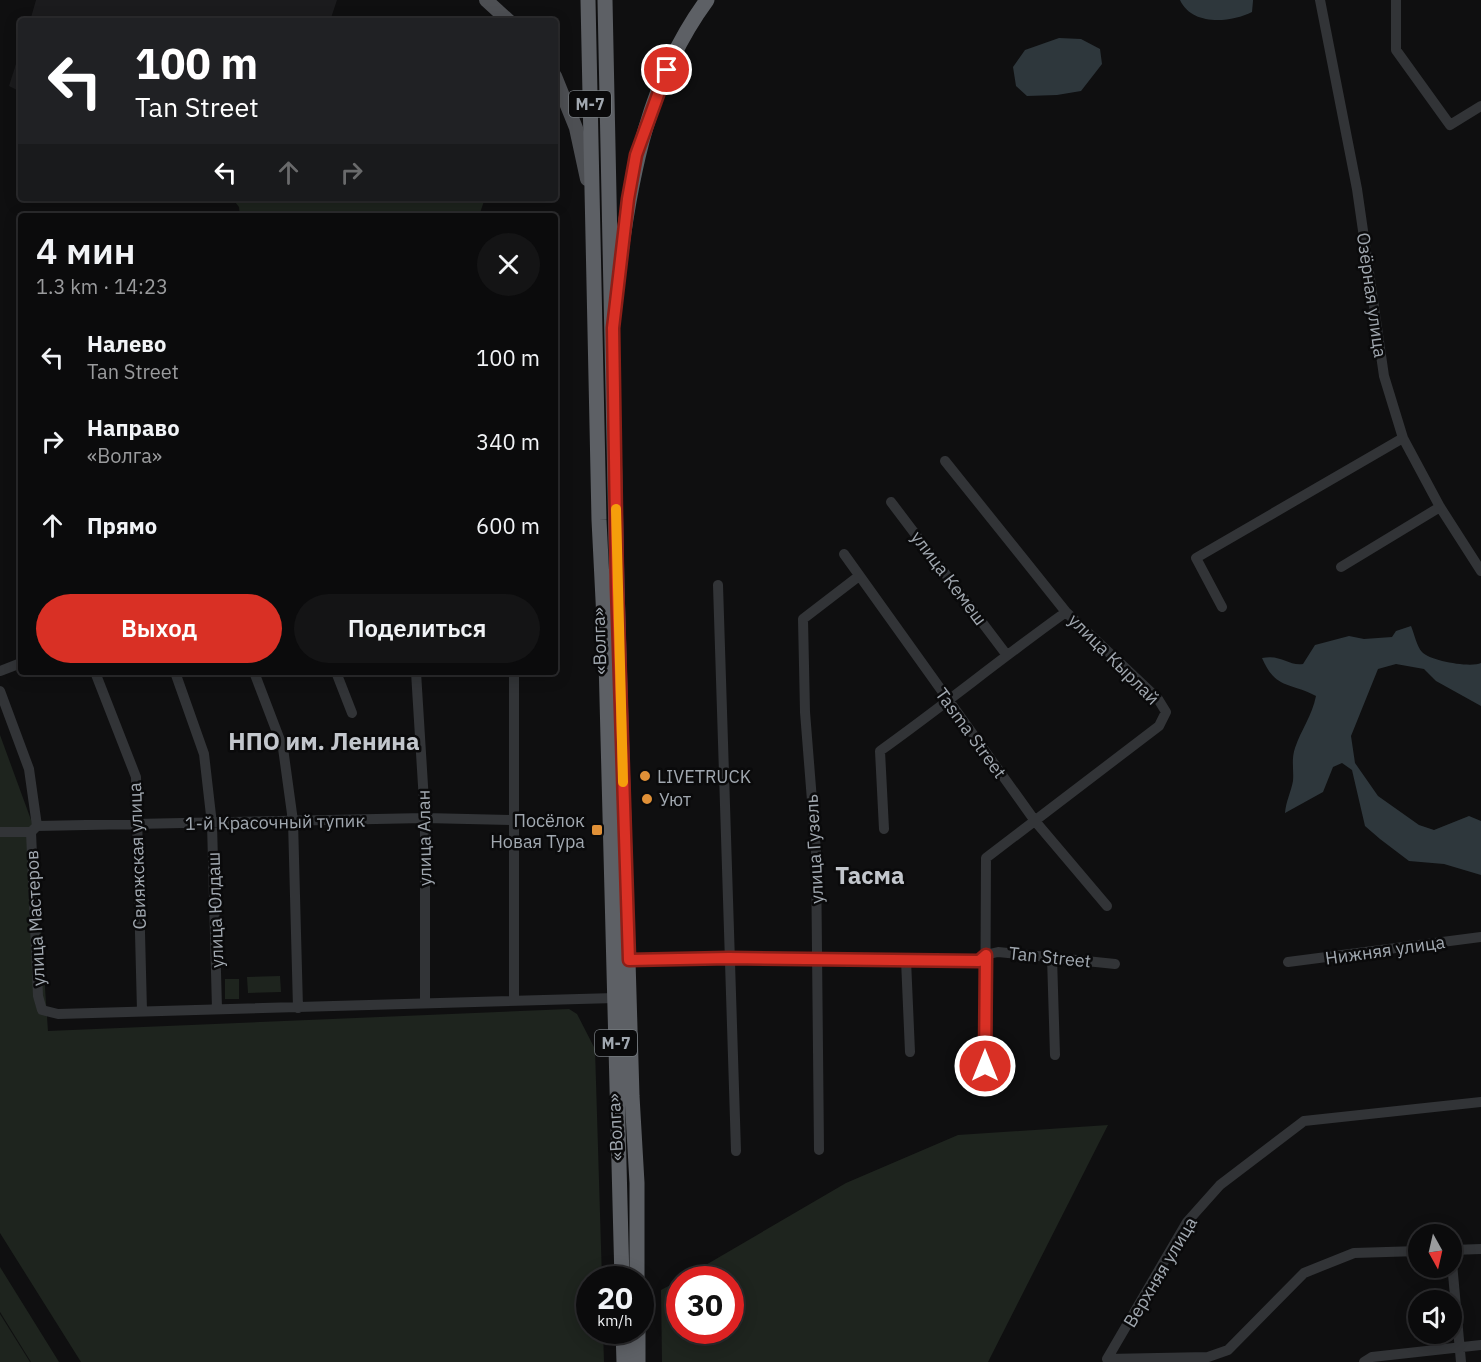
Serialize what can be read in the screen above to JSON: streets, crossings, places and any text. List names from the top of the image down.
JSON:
{
  "streets": {
    "highway": ["М-7", "«Волга»"],
    "street": [
      "Озёрная улица",
      "улица Кемеш",
      "улица Кырлай",
      "Tasma Street",
      "1-й Красочный тупик",
      "улица Алан",
      "улица Гузель",
      "Свияжская улица",
      "улица Юлдаш",
      "улица Мастеров",
      "Нижняя улица",
      "Tan Street",
      "Верхняя улица"
    ]
  },
  "crossings": [
    ["«Волга»", "Tan Street"],
    ["улица Кырлай", "Tasma Street"],
    ["улица Кырлай", "Tan Street"],
    ["Tasma Street", "улица Гузель"],
    ["1-й Красочный тупик", "улица Алан"],
    ["1-й Красочный тупик", "Свияжская улица"],
    ["1-й Красочный тупик", "улица Юлдаш"],
    ["1-й Красочный тупик", "улица Мастеров"],
    ["улица Гузель", "Tan Street"],
    ["Свияжская улица", "улица Мастеров"]
  ],
  "districts": ["НПО им. Ленина", "Тасма"],
  "places": {
    "other": ["LIVETRUCK", "Уют"],
    "transit": ["Посёлок Новая Тура"]
  },
  "north": "bottom",
  "page": {
    "turn": ["100 m", "Tan Street"],
    "heading": ["4 мин", "1.3 km · 14:23"],
    "list": [
      {
        "name": "Налево",
        "note": "Tan Street",
        "value": "100 m"
      },
      {
        "name": "Направо",
        "note": "«Волга»",
        "value": "340 m"
      },
      {
        "name": "Прямо",
        "value": "600 m"
      }
    ],
    "buttons": ["Выход", "Поделиться"],
    "speed": "20 km/h",
    "limit": "30"
  }
}
